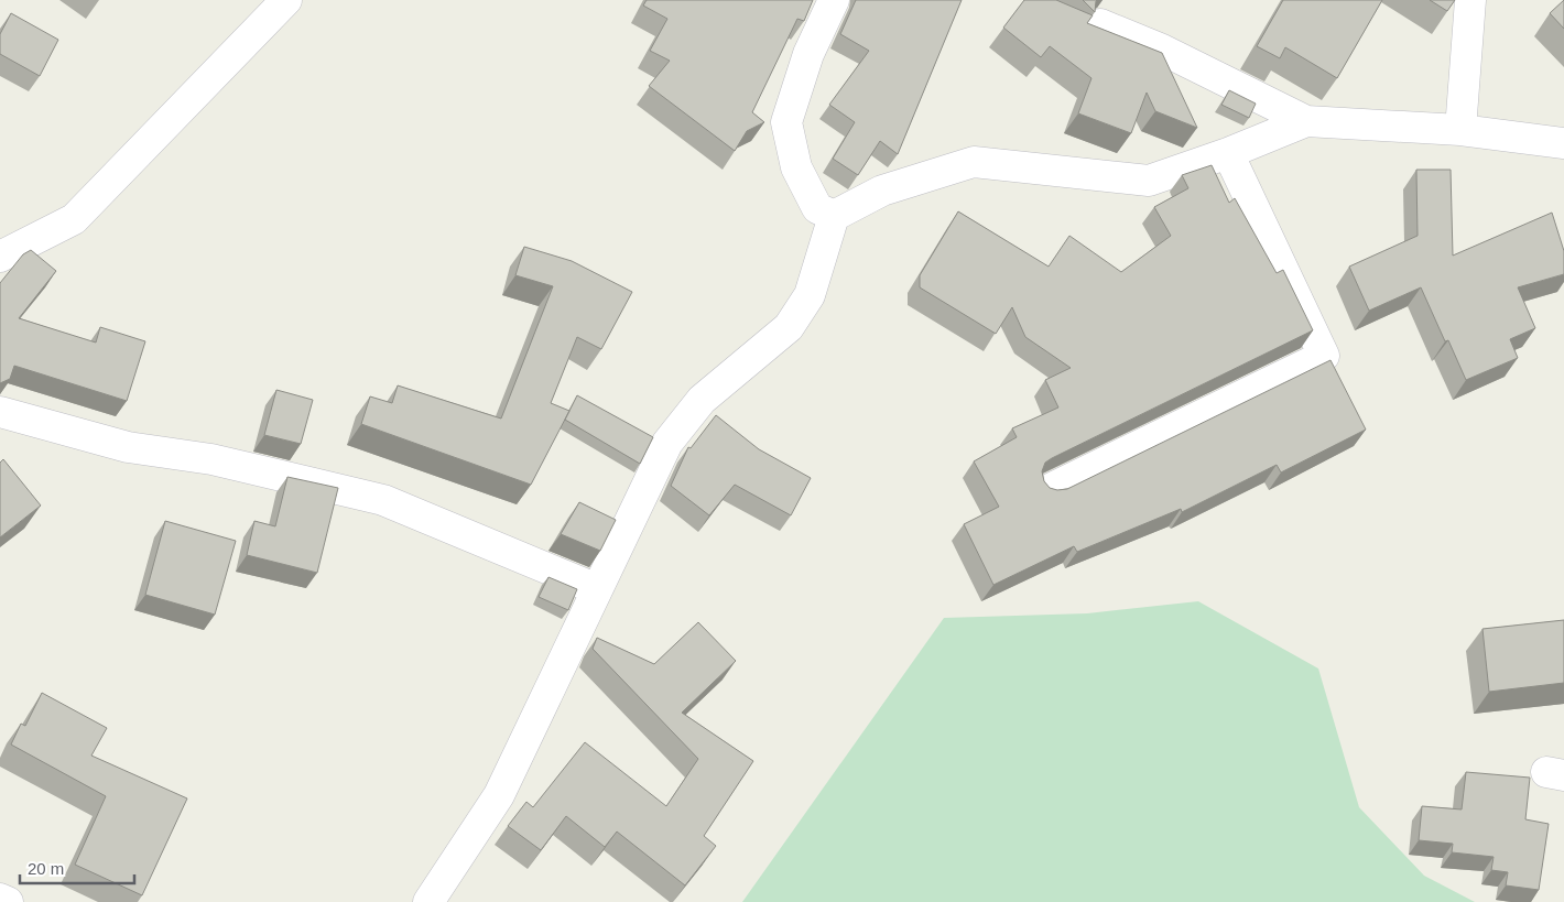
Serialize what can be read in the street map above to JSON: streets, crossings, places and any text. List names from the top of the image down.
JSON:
{
  "scale_bar": "20 m"
}
